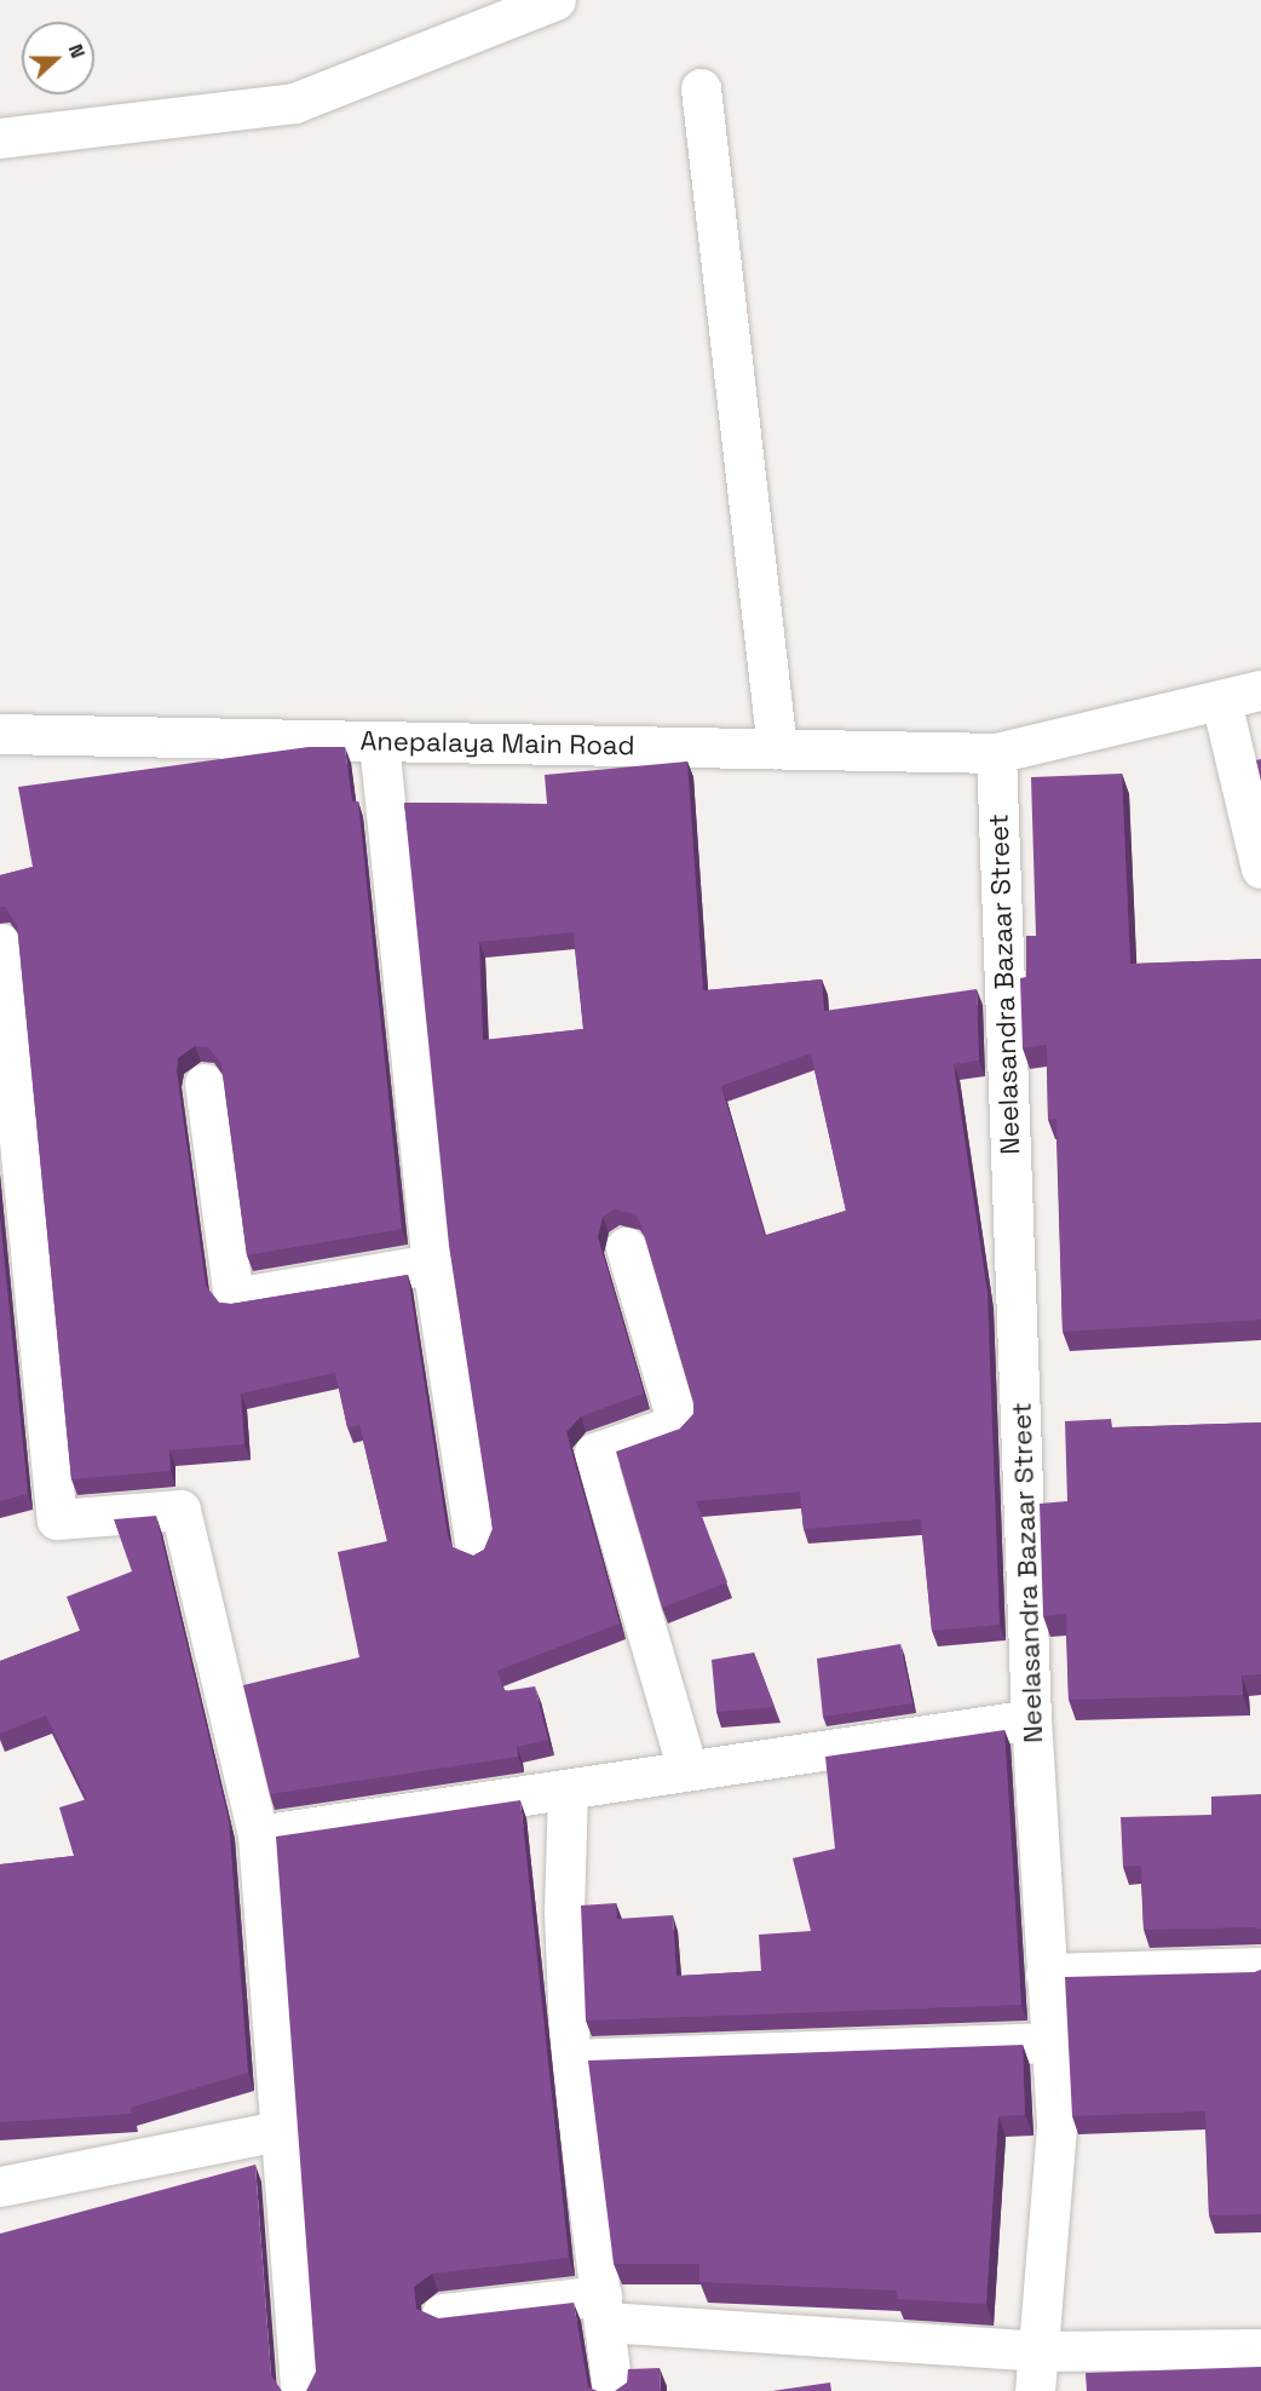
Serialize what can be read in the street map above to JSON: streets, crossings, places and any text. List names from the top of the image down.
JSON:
{
  "streets": {
    "street": ["Anepalaya Main Road", "Neelasandra Bazaar Street"]
  },
  "crossings": [
    ["Anepalaya Main Road", "Neelasandra Bazaar Street"]
  ],
  "north": "right"
}
